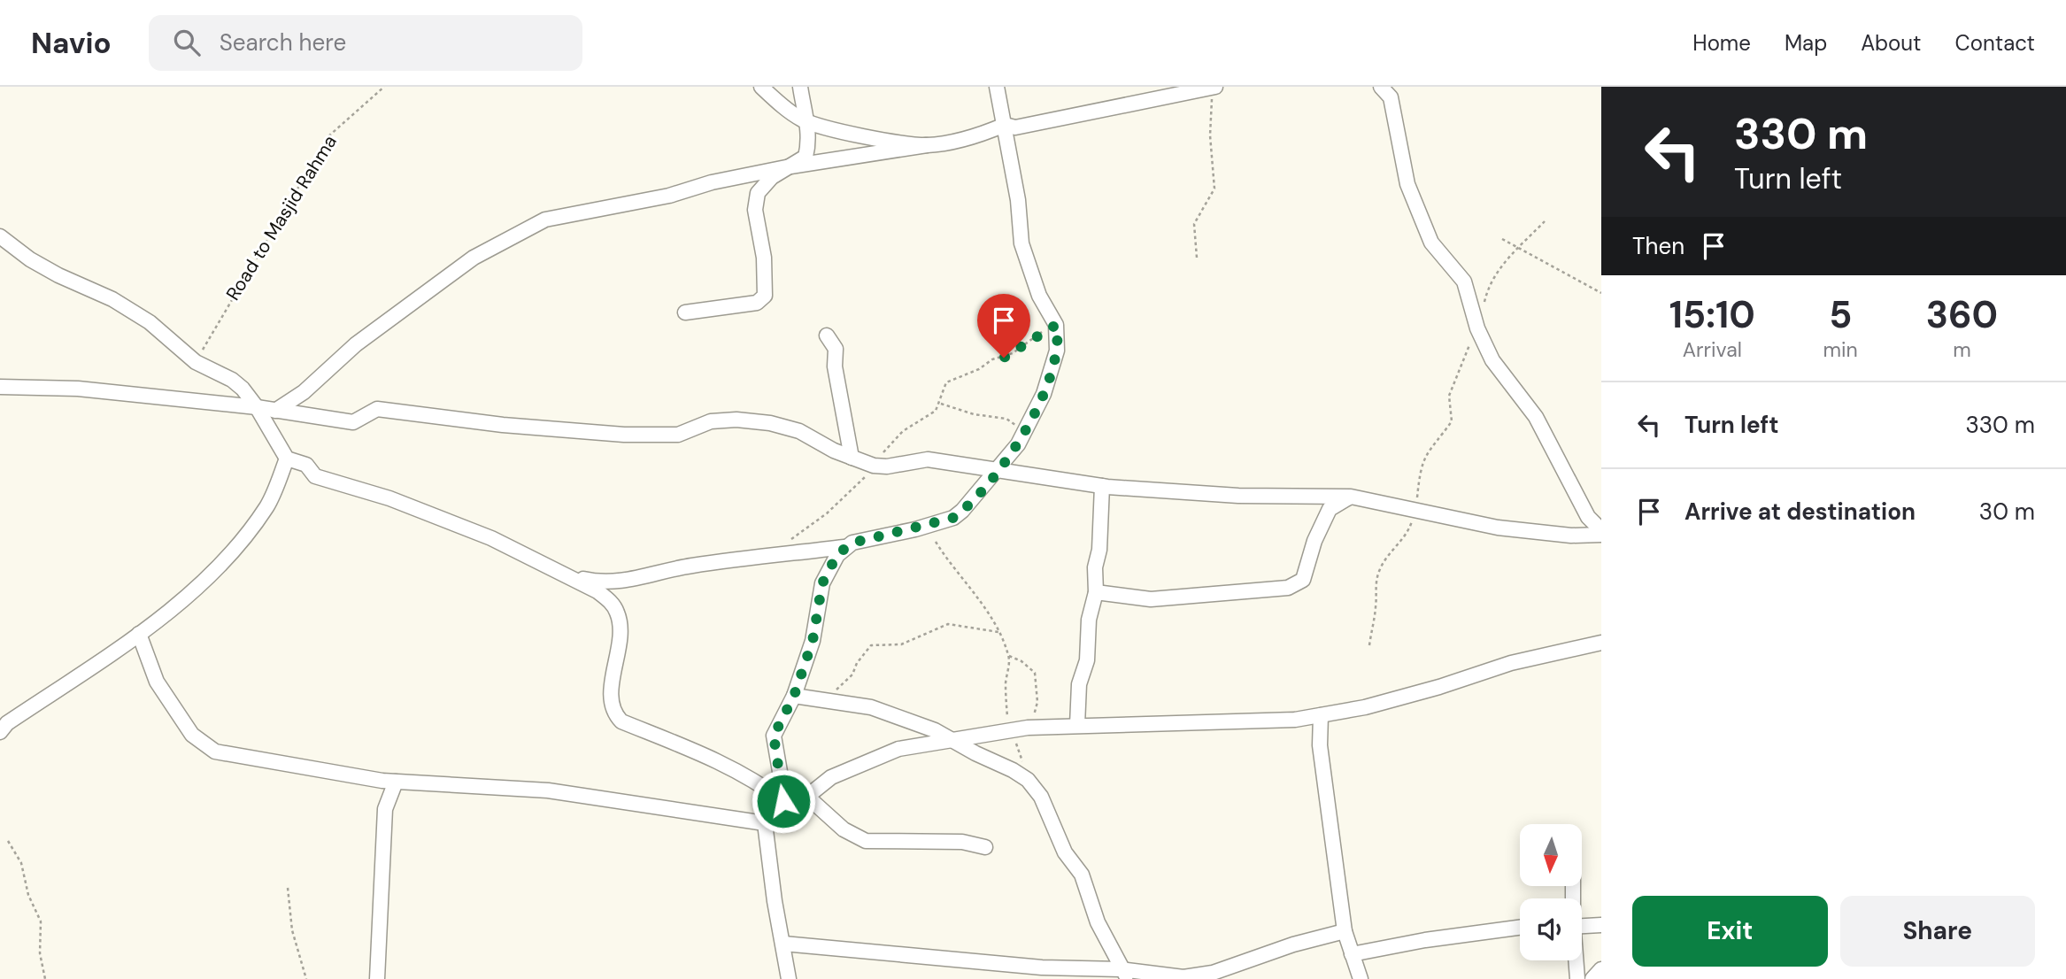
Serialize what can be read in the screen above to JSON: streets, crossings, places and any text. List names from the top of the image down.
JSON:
{
  "streets": {
    "path": ["Road to Masjid Rahma"]
  },
  "north": "bottom",
  "page": {
    "header": "Navio",
    "search": "Search here",
    "nav": [
      "Home",
      "Map",
      "About",
      "Contact"
    ],
    "turn": ["330 m", "Turn left"],
    "then": "Then",
    "eta": [
      "15:10",
      "Arrival",
      "5",
      "min",
      "360",
      "m"
    ],
    "list": [
      {
        "name": "Turn left",
        "value": "330 m"
      },
      {
        "name": "Arrive at destination",
        "value": "30 m"
      }
    ],
    "buttons": ["Exit", "Share"]
  }
}
